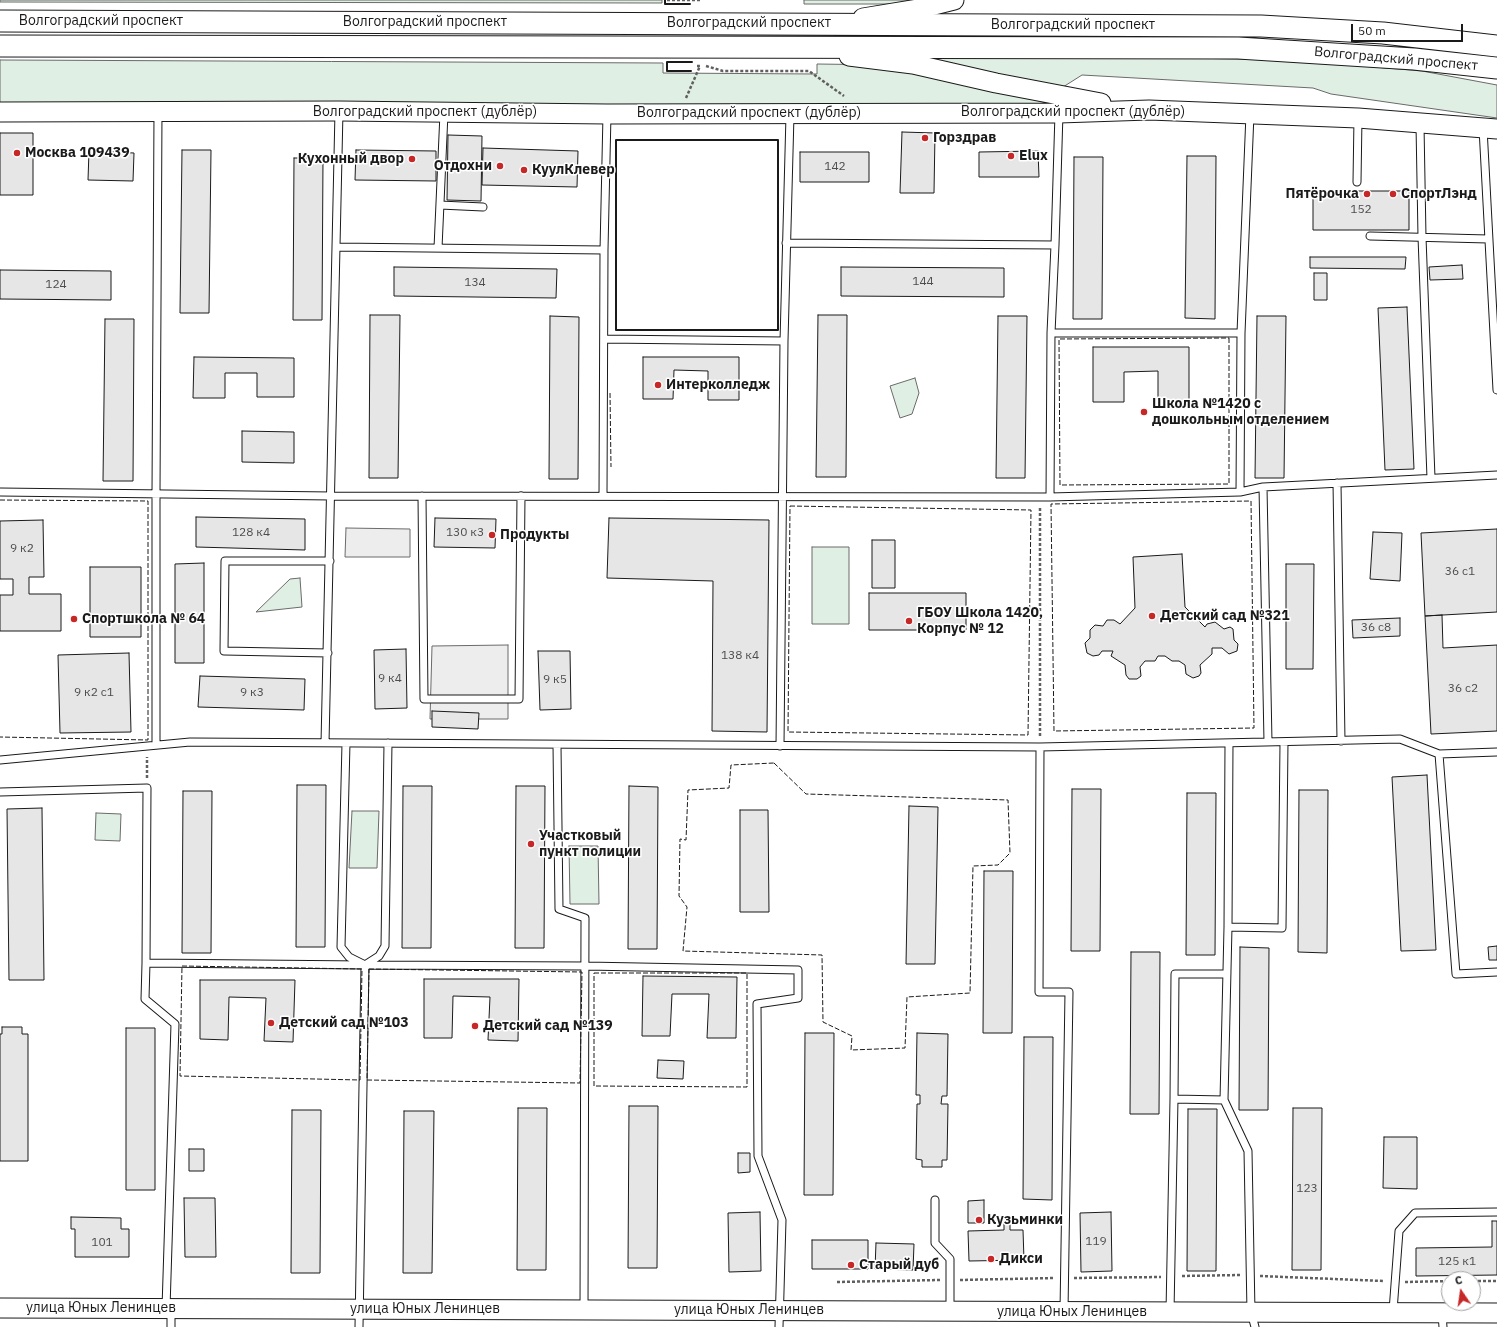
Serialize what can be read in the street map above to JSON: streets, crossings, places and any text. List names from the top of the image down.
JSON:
{
  "streets": {
    "main road": ["Волгоградский проспект", "Волгоградский проспект (дублёр)", "улица Юных Ленинцев"]
  },
  "places": [
    "Горздрав",
    "Москва 109439",
    "Elux",
    "Кухонный двор",
    "Отдохни",
    "КуулКлевер",
    "Пятёрочка",
    "СпортЛэнд",
    "Интерколледж",
    "Школа №1420 с дошкольным отделением",
    "Продукты",
    "Детский сад №321",
    "Спортшкола № 64",
    "ГБОУ Школа 1420, Корпус № 12",
    "Участковый пункт полиции",
    "Детский сад №103",
    "Детский сад №139",
    "Кузьминки",
    "Дикси",
    "Старый дуб"
  ],
  "house_numbers": [
    "142",
    "152",
    "144",
    "134",
    "124",
    "128 к4",
    "130 к3",
    "9 к2",
    "36 с1",
    "36 с8",
    "138 к4",
    "9 к4",
    "9 к5",
    "36 с2",
    "9 к2 с1",
    "9 к3",
    "123",
    "119",
    "101",
    "125 к1"
  ],
  "scale_bar": "50 m",
  "north": "top"
}
